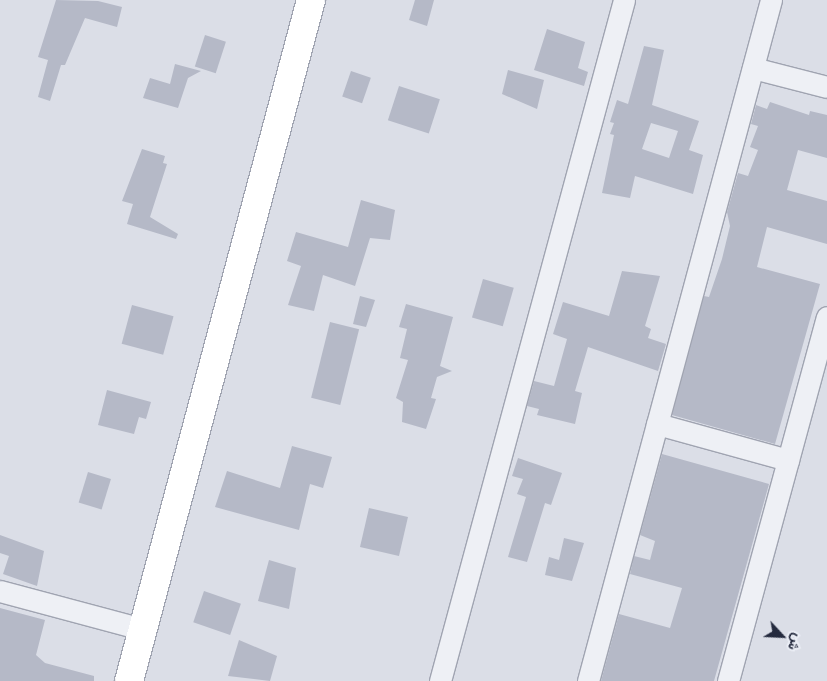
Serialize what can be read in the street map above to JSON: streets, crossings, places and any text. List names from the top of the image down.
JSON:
{
  "north": "bottom right"
}
